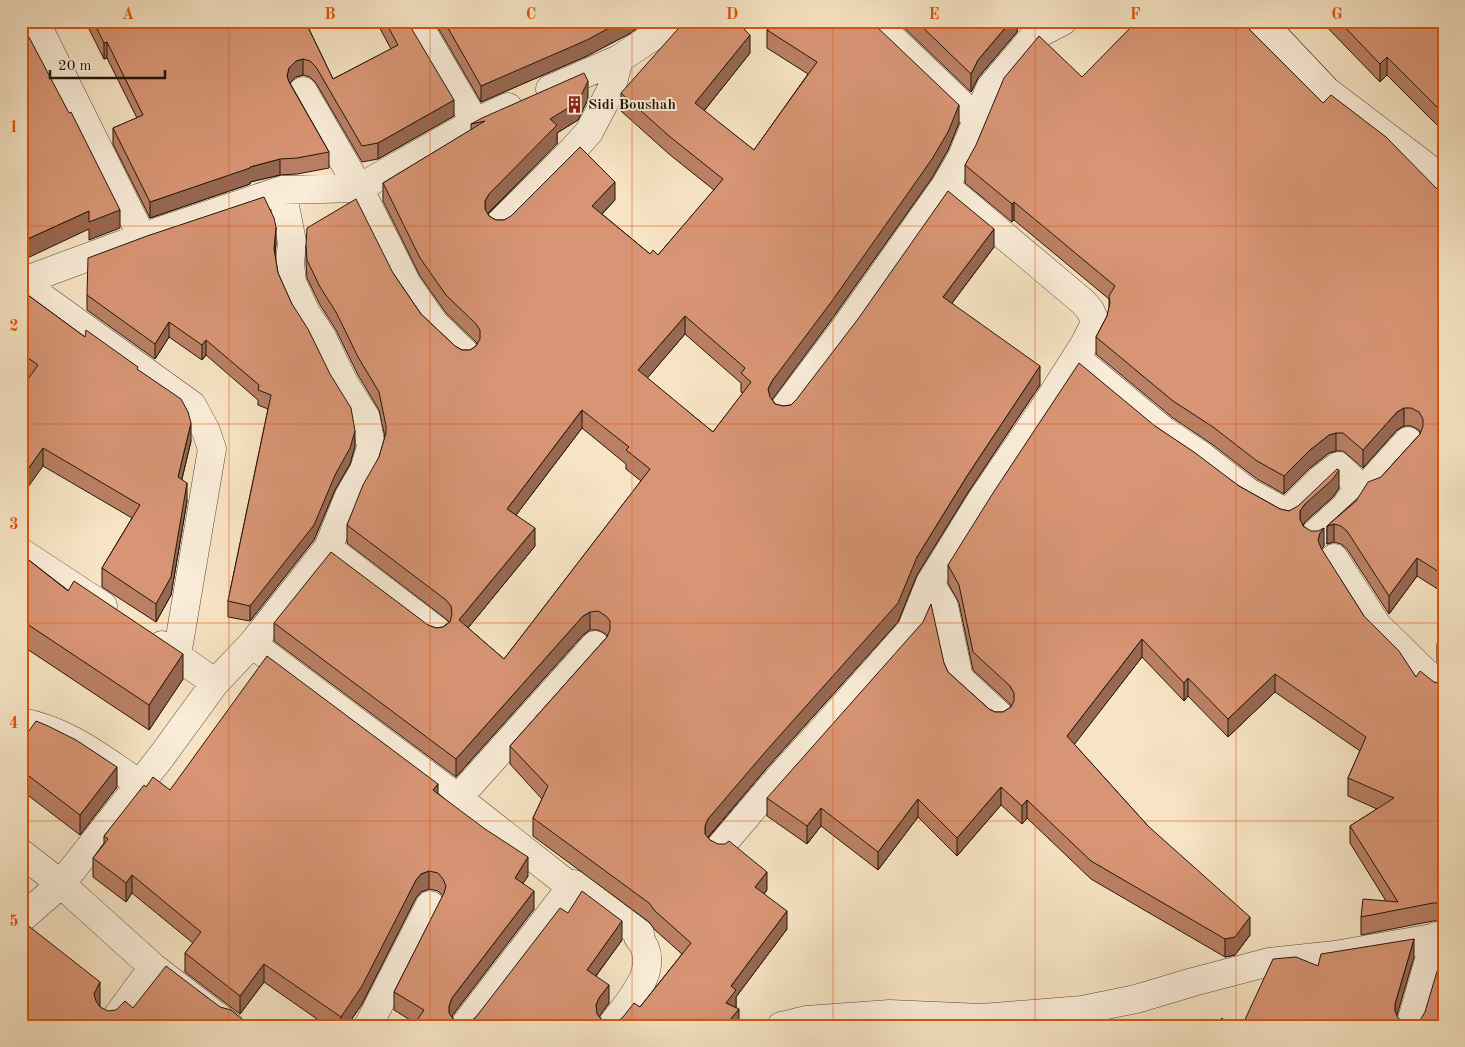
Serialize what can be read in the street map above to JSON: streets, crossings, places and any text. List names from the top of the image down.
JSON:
{
  "places": {
    "building": ["Sidi Boushah"]
  },
  "scale_bar": "20 m",
  "grid": {
    "columns": [
      "A",
      "B",
      "C",
      "D",
      "E",
      "F",
      "G"
    ],
    "rows": [
      "1",
      "2",
      "3",
      "4",
      "5"
    ]
  }
}
